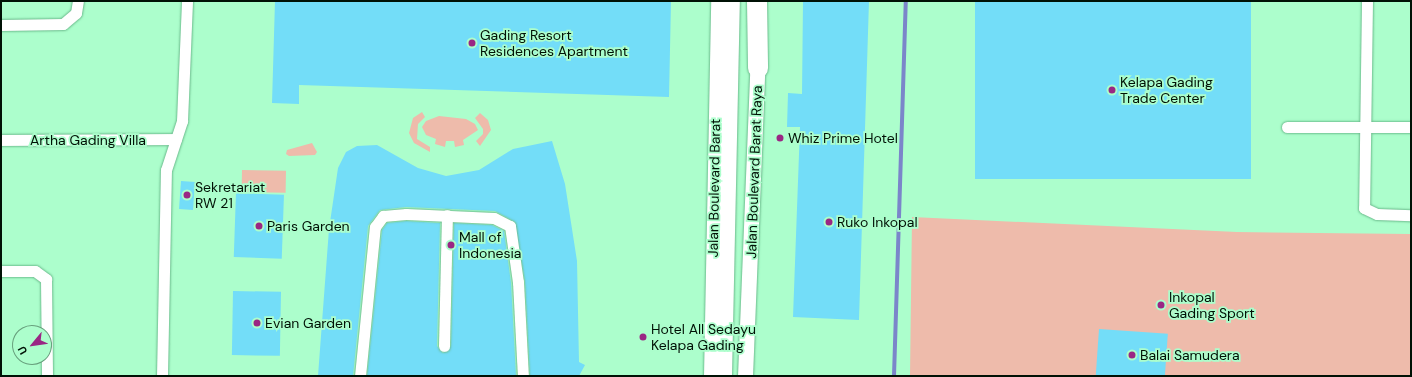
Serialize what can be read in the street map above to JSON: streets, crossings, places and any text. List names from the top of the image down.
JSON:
{
  "streets": {
    "main road": ["Jalan Boulevard Barat Raya", "Jalan Boulevard Barat"],
    "street": ["Artha Gading Villa"]
  },
  "places": [
    "Gading Resort Residences Apartment",
    "Kelapa Gading Trade Center",
    "Whiz Prime Hotel",
    "Sekretariat RW 21",
    "Ruko Inkopal",
    "Paris Garden",
    "Mall of Indonesia",
    "Inkopal Gading Sport",
    "Evian Garden",
    "Hotel All Sedayu Kelapa Gading",
    "Balai Samudera"
  ],
  "north": "bottom left"
}
